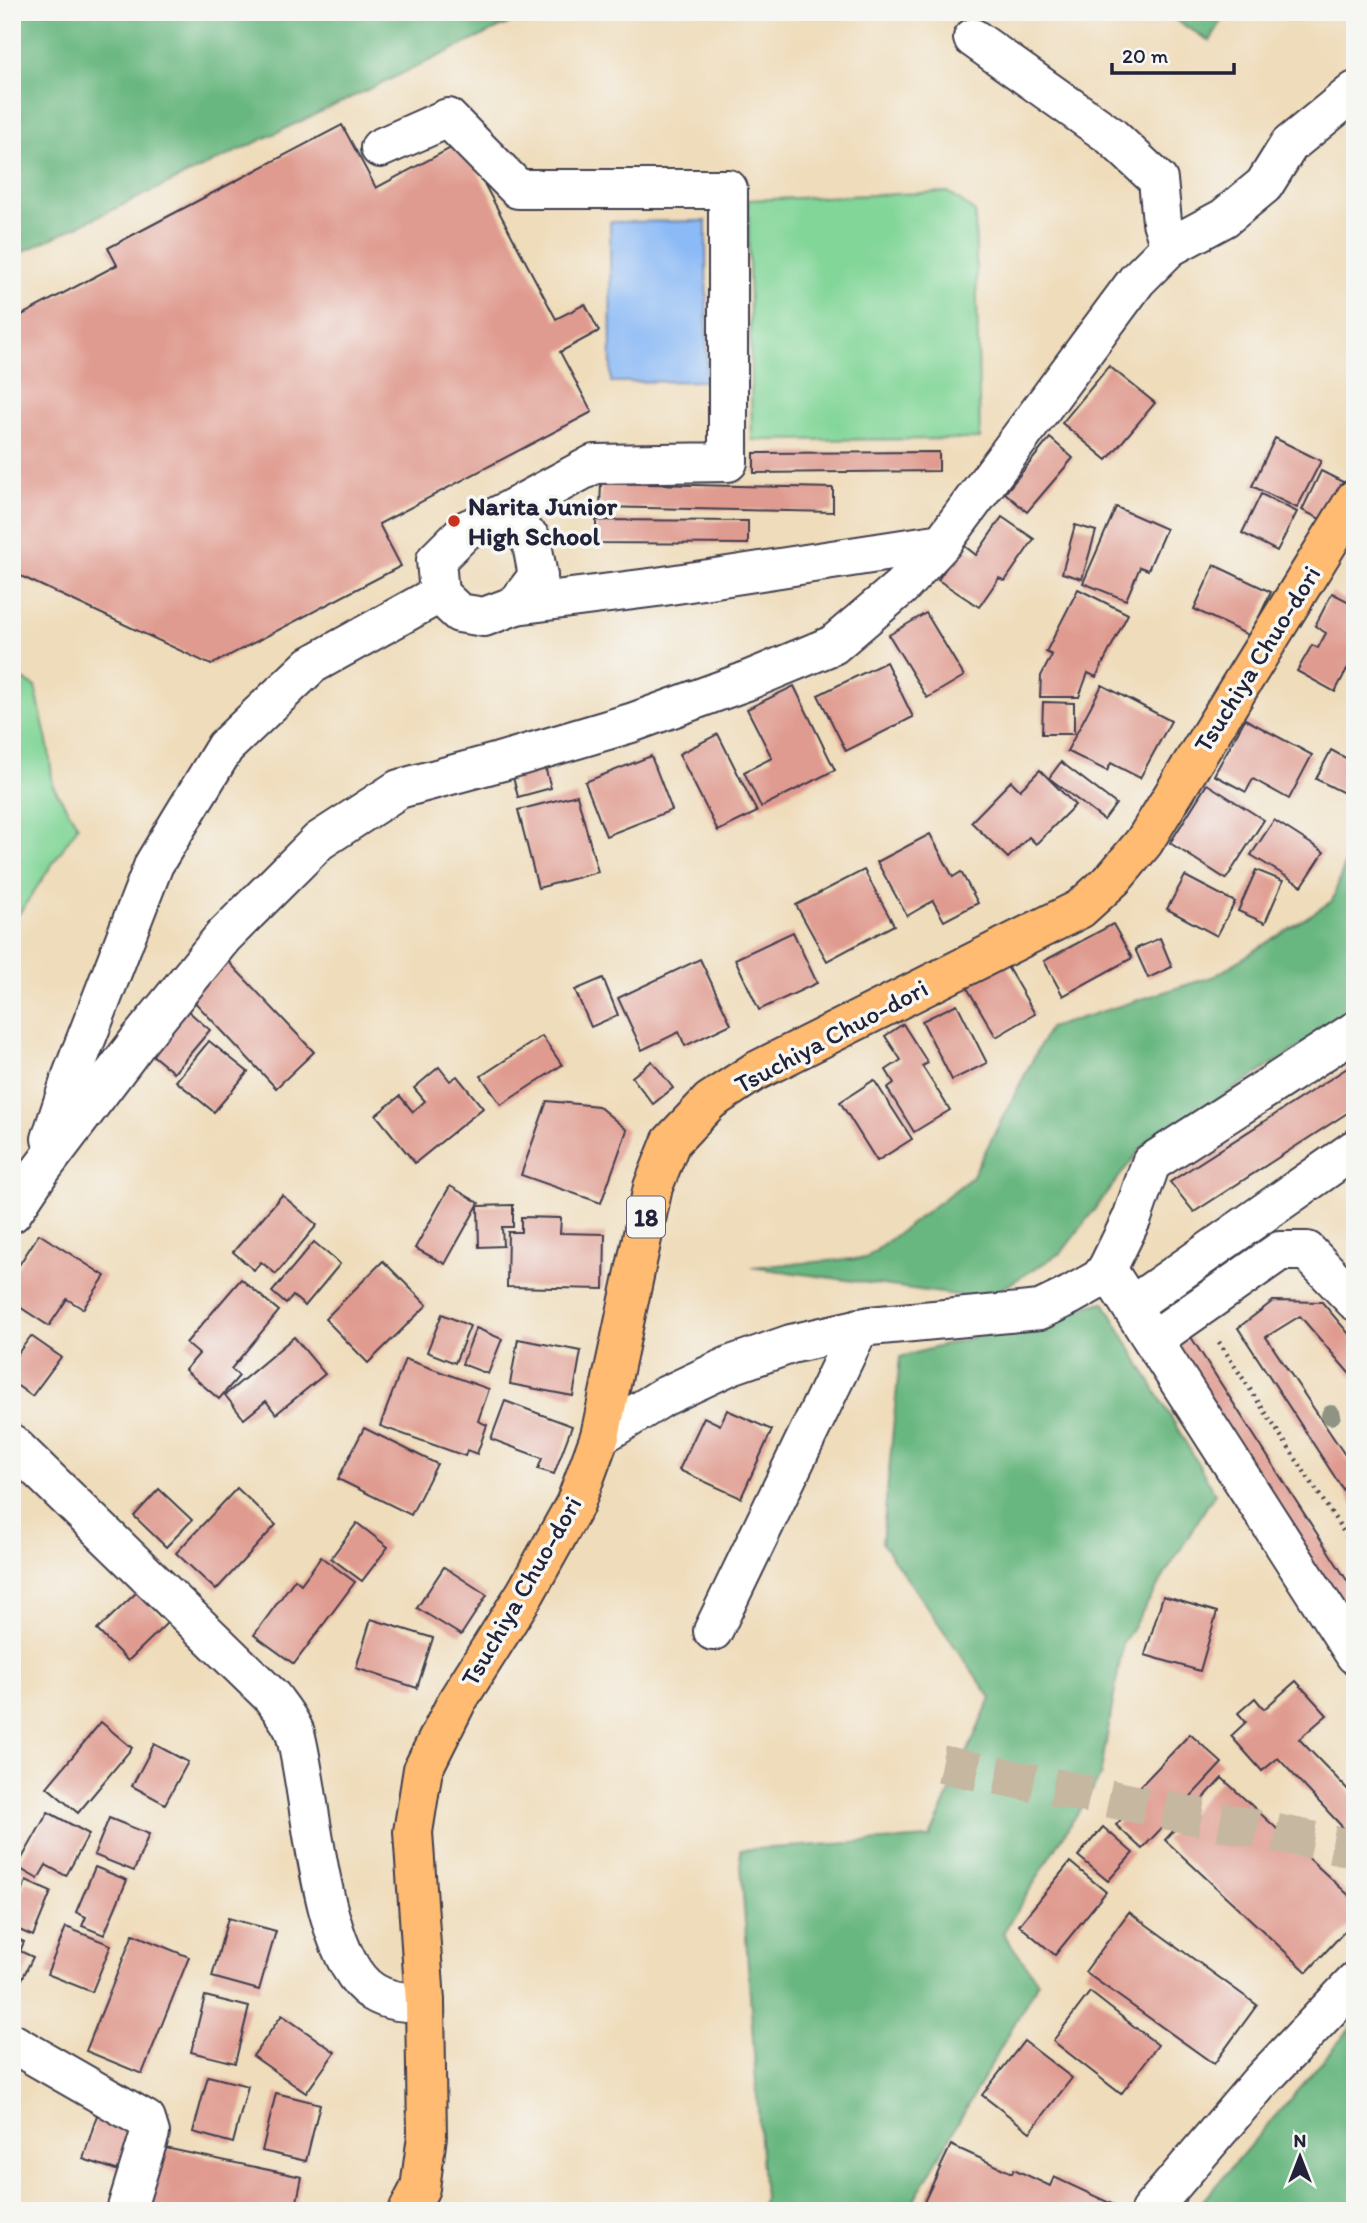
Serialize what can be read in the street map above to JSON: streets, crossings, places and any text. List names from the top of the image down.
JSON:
{
  "streets": {
    "main road": ["Tsuchiya Chuo-dori", "18"]
  },
  "places": ["Narita Junior High School"],
  "scale_bar": "20 m",
  "north": "top"
}
